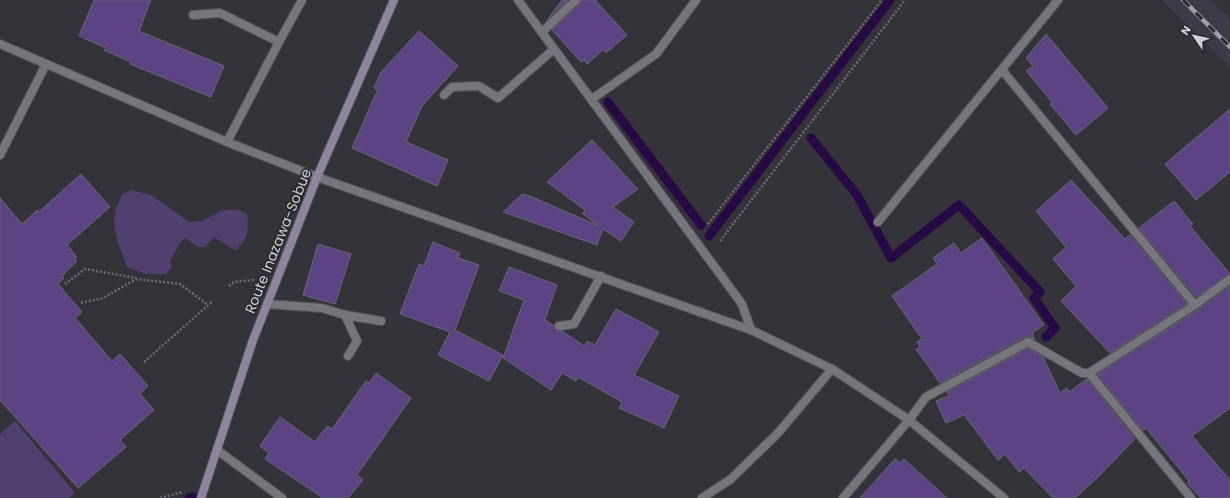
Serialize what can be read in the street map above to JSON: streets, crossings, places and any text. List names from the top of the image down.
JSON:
{
  "streets": {
    "main road": ["Route Inazawa-Sobue"]
  },
  "north": "top left"
}
